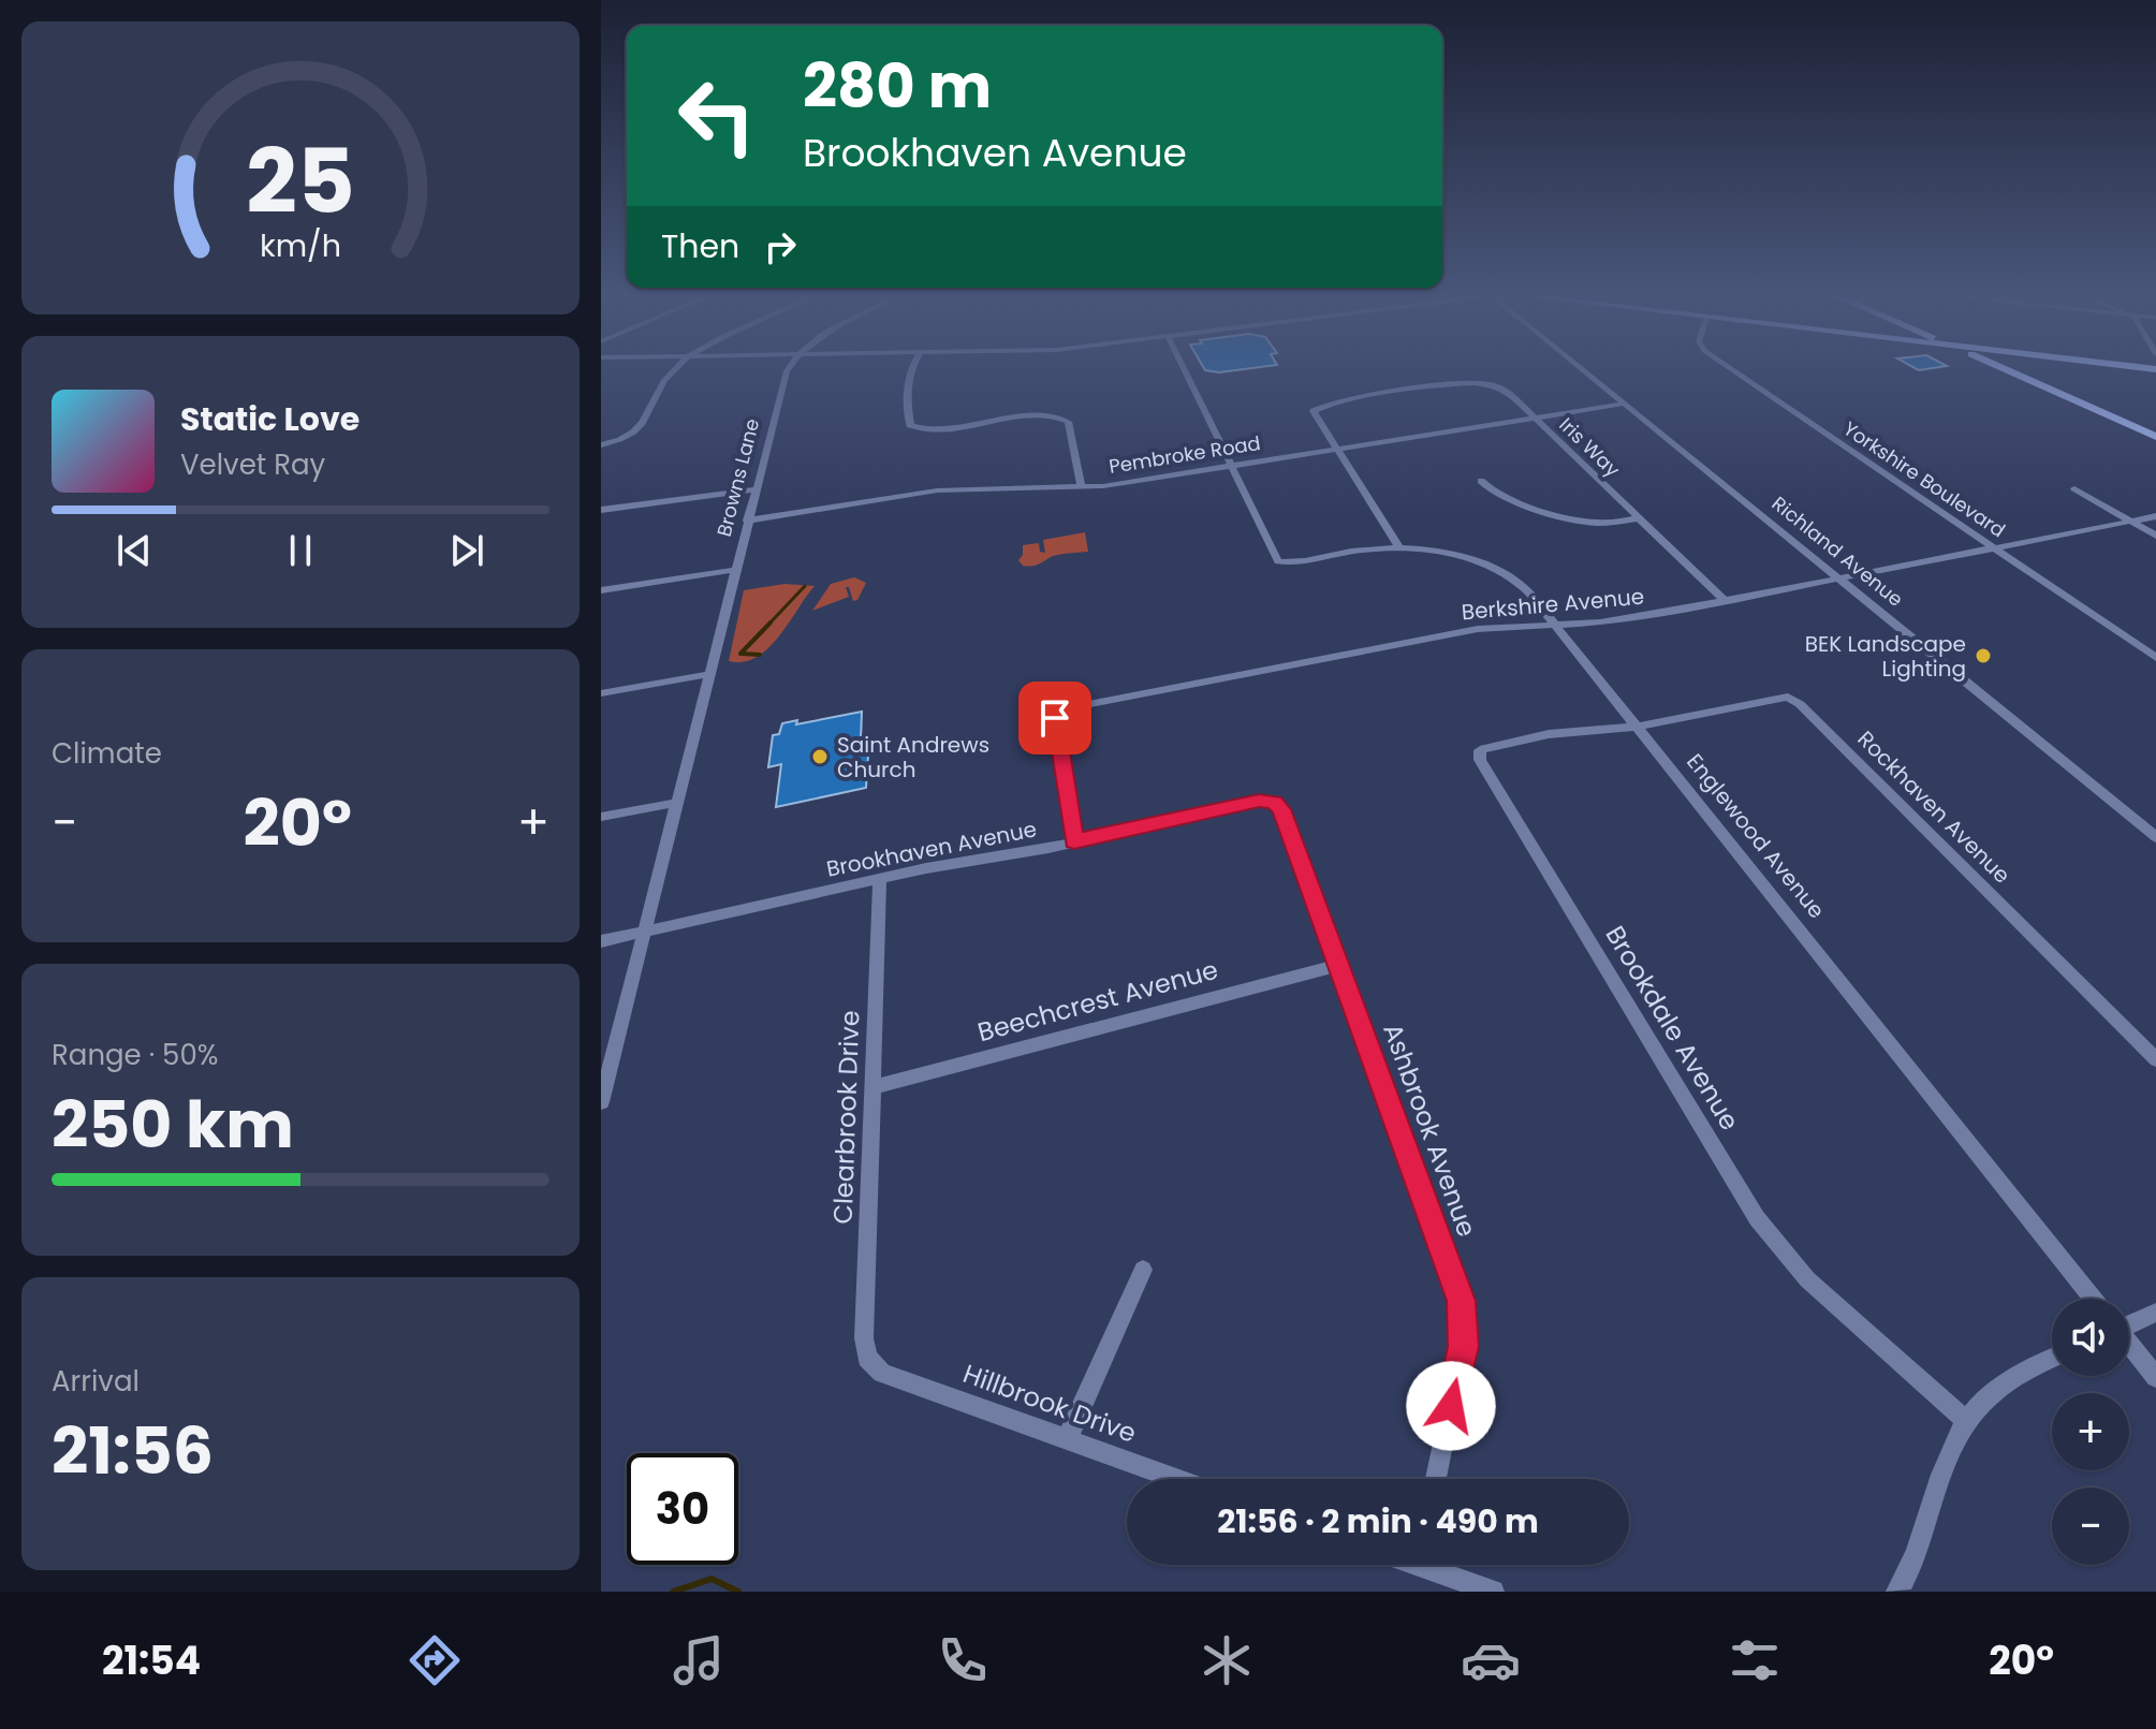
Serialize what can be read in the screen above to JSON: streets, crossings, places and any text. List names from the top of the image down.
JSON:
{
  "streets": {
    "street": [
      "Iris Way",
      "Pembroke Road",
      "Browns Lane",
      "Yorkshire Boulevard",
      "Richland Avenue",
      "Berkshire Avenue",
      "Rockhaven Avenue",
      "Englewood Avenue",
      "Brookhaven Avenue",
      "Beechcrest Avenue",
      "Brookdale Avenue",
      "Clearbrook Drive",
      "Ashbrook Avenue",
      "Hillbrook Drive"
    ]
  },
  "crossings": [
    ["Iris Way", "Pembroke Road"],
    ["Iris Way", "Berkshire Avenue"],
    ["Iris Way", "Englewood Avenue"],
    ["Pembroke Road", "Browns Lane"],
    ["Pembroke Road", "Richland Avenue"],
    ["Pembroke Road", "Englewood Avenue"],
    ["Browns Lane", "Brookhaven Avenue"],
    ["Yorkshire Boulevard", "Berkshire Avenue"],
    ["Richland Avenue", "Berkshire Avenue"],
    ["Berkshire Avenue", "Englewood Avenue"],
    ["Berkshire Avenue", "Brookhaven Avenue"],
    ["Rockhaven Avenue", "Englewood Avenue"],
    ["Rockhaven Avenue", "Brookdale Avenue"],
    ["Englewood Avenue", "Brookdale Avenue"],
    ["Brookhaven Avenue", "Clearbrook Drive"],
    ["Brookhaven Avenue", "Ashbrook Avenue"],
    ["Beechcrest Avenue", "Clearbrook Drive"],
    ["Beechcrest Avenue", "Ashbrook Avenue"],
    ["Clearbrook Drive", "Hillbrook Drive"]
  ],
  "places": ["BEK Landscape Lighting", "Saint Andrews Church"],
  "page": {
    "turn": ["280 m", "Brookhaven Avenue"],
    "then": "Then",
    "song": ["Static Love", "Velvet Ray"],
    "tile": [
      "Climate",
      ["Range · 50%", "250 km"],
      ["Arrival", "21:56"]
    ],
    "heat": ["−", "20°", "+"],
    "map_buttons": ["+", "−"],
    "limit": "30",
    "trip": "21:56 · 2 min · 490 m",
    "tabs": ["21:54", "20°"],
    "gauge": ["25", "km/h"]
  }
}
